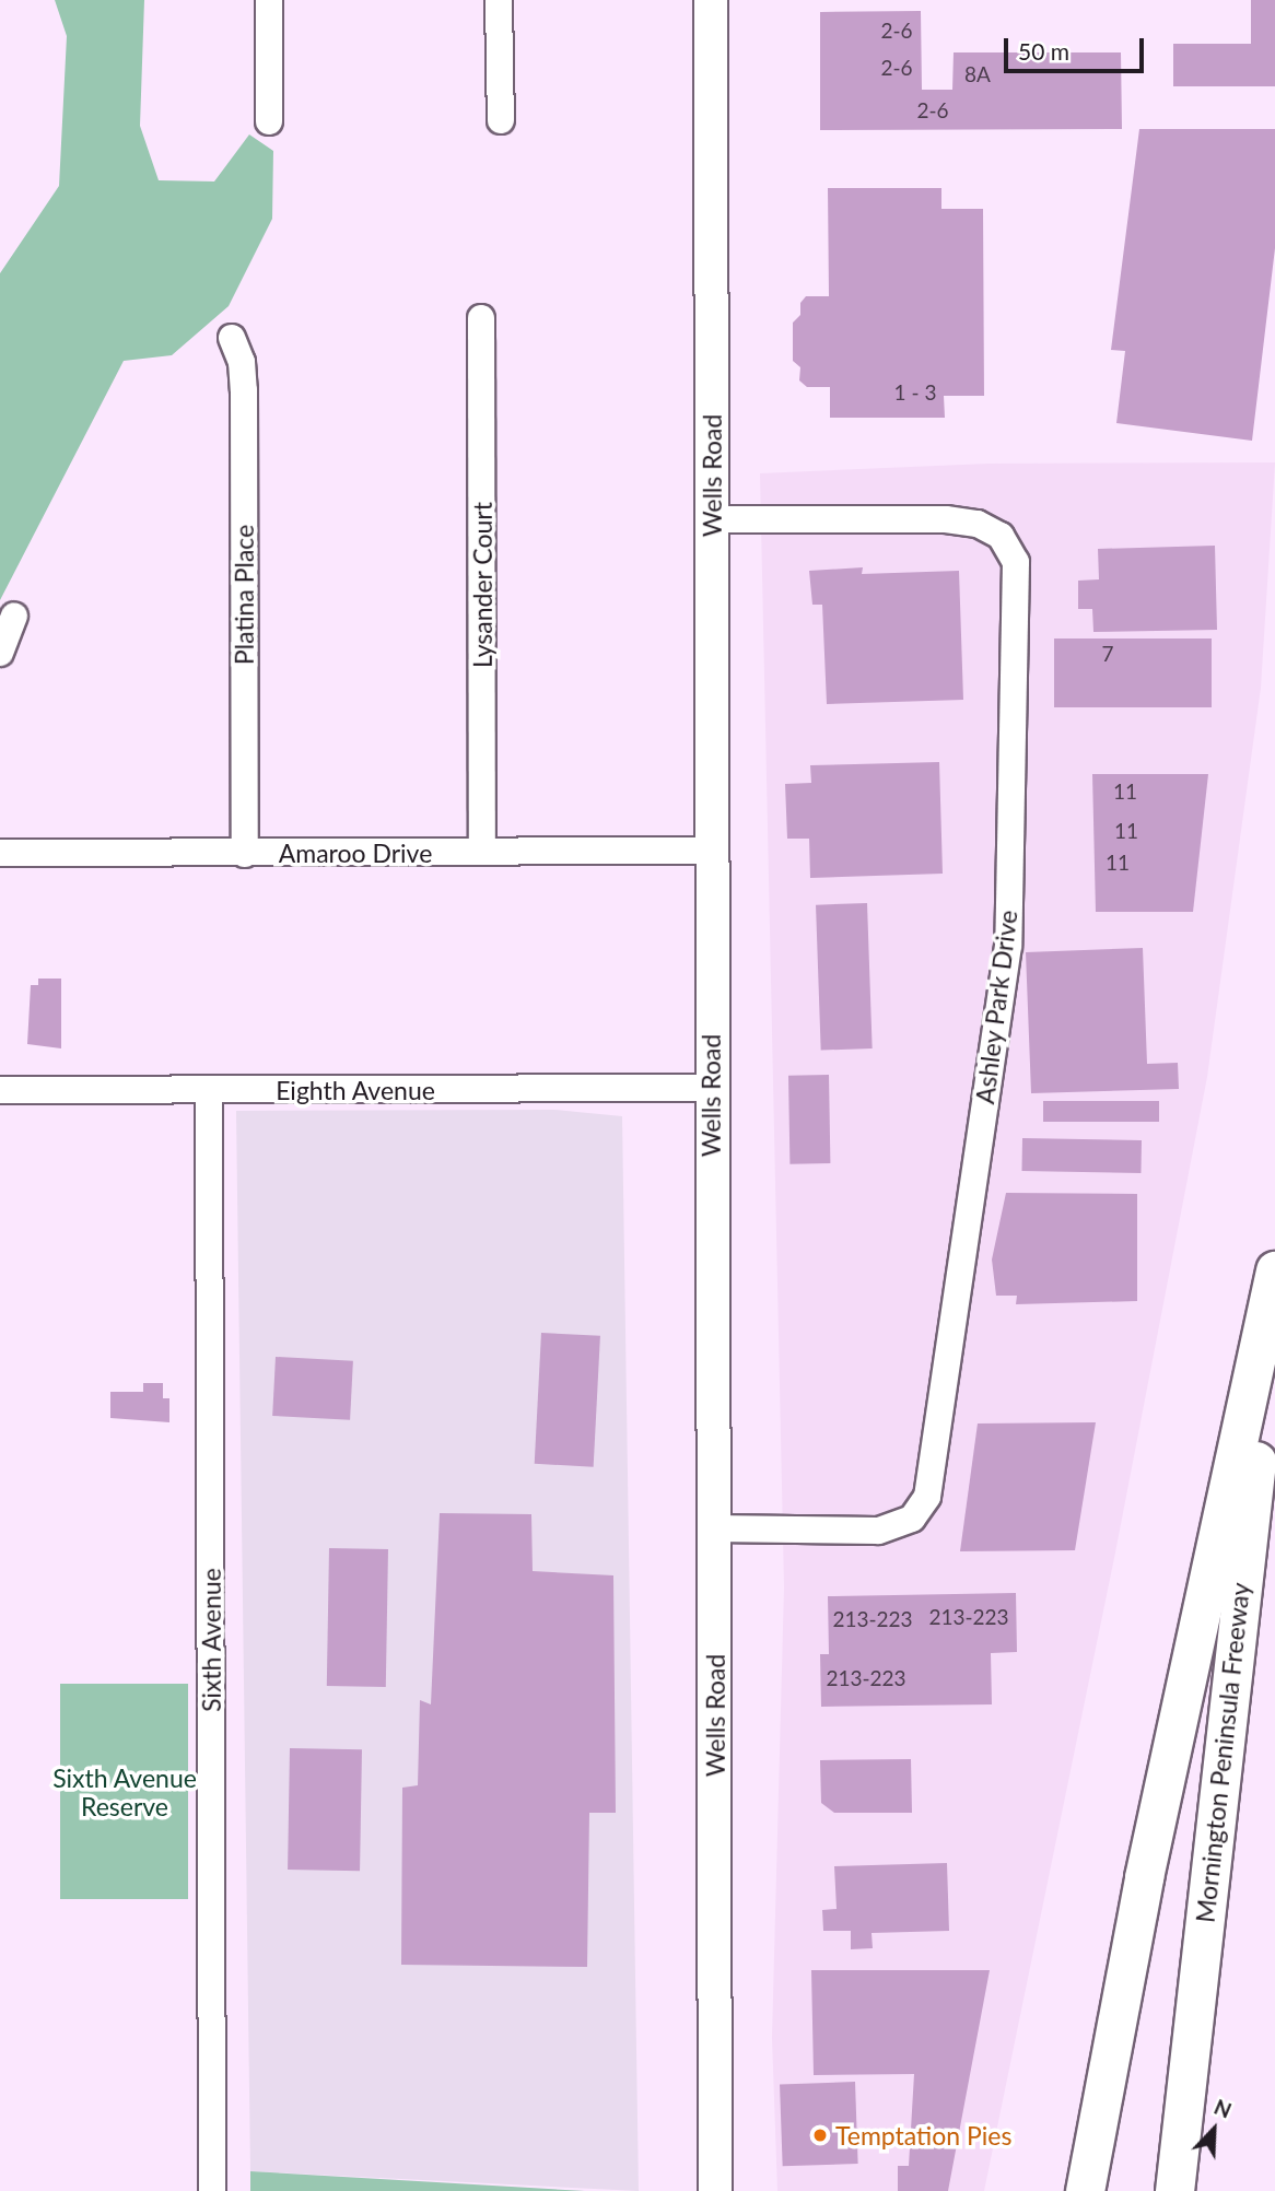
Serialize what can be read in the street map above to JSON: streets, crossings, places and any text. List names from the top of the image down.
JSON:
{
  "streets": {
    "highway": ["Mornington Peninsula Freeway"],
    "main road": ["Wells Road"],
    "street": [
      "Lysander Court",
      "Platina Place",
      "Amaroo Drive",
      "Ashley Park Drive",
      "Eighth Avenue",
      "Sixth Avenue"
    ]
  },
  "crossings": [
    ["Wells Road", "Amaroo Drive"],
    ["Wells Road", "Ashley Park Drive"],
    ["Wells Road", "Eighth Avenue"],
    ["Lysander Court", "Amaroo Drive"],
    ["Platina Place", "Amaroo Drive"],
    ["Eighth Avenue", "Sixth Avenue"]
  ],
  "parks": ["Sixth Avenue Reserve"],
  "places": ["Temptation Pies"],
  "house_numbers": [
    "2-6",
    "2-6",
    "8A",
    "2-6",
    "1 - 3",
    "7",
    "11",
    "11",
    "11",
    "213-223",
    "213-223",
    "213-223"
  ],
  "scale_bar": "50 m",
  "north": "top right"
}
